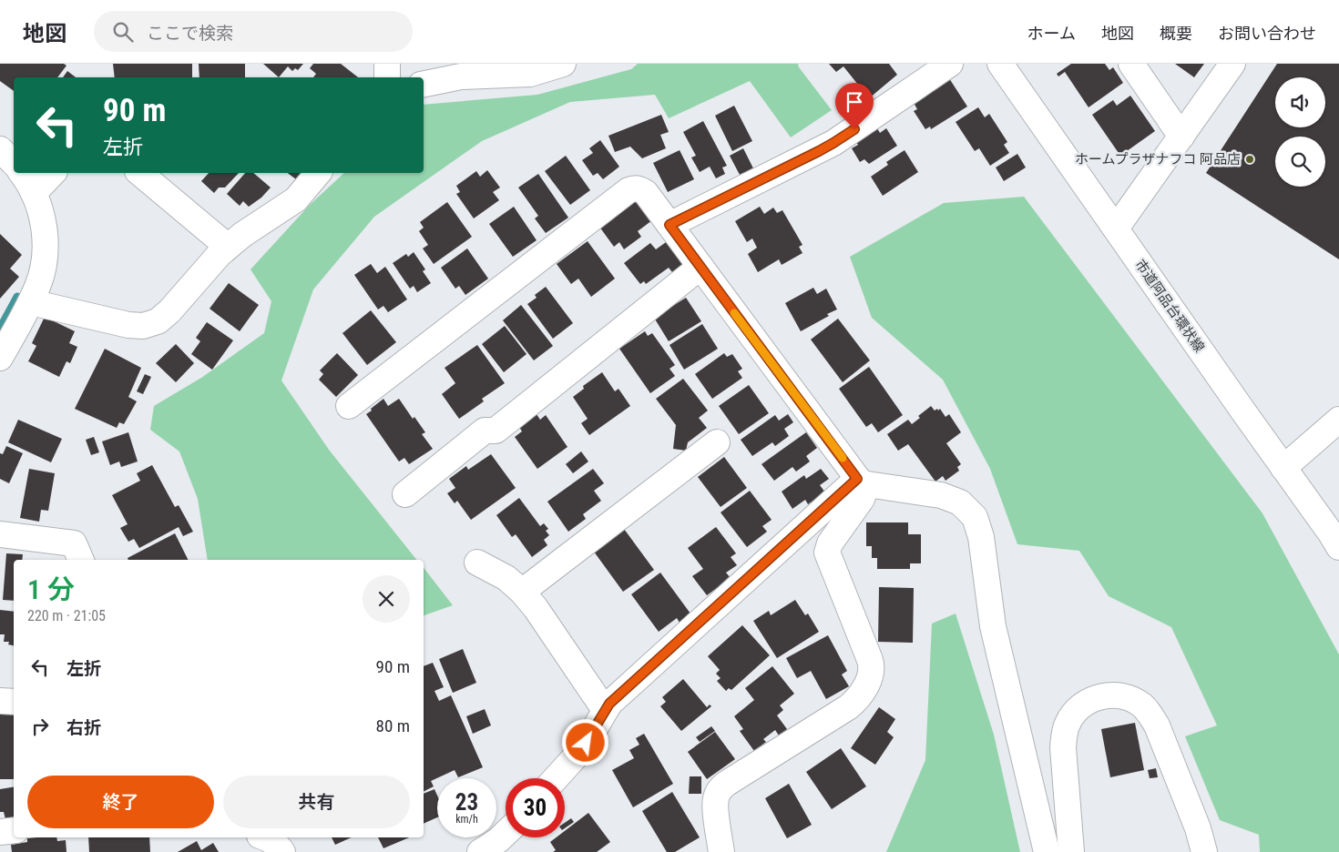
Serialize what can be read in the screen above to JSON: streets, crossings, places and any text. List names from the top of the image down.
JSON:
{
  "streets": {
    "street": ["市道阿品台環状線"]
  },
  "places": ["ホームプラザナフコ 阿品店"],
  "page": {
    "header": "地図",
    "search": "ここで検索",
    "nav": [
      "ホーム",
      "地図",
      "概要",
      "お問い合わせ"
    ],
    "turn": ["90 m", "左折"],
    "heading": ["1 分", "220 m · 21:05"],
    "list": [
      {
        "name": "左折",
        "value": "90 m"
      },
      {
        "name": "右折",
        "value": "80 m"
      }
    ],
    "buttons": ["終了", "共有"],
    "speed": "23 km/h",
    "limit": "30"
  }
}
